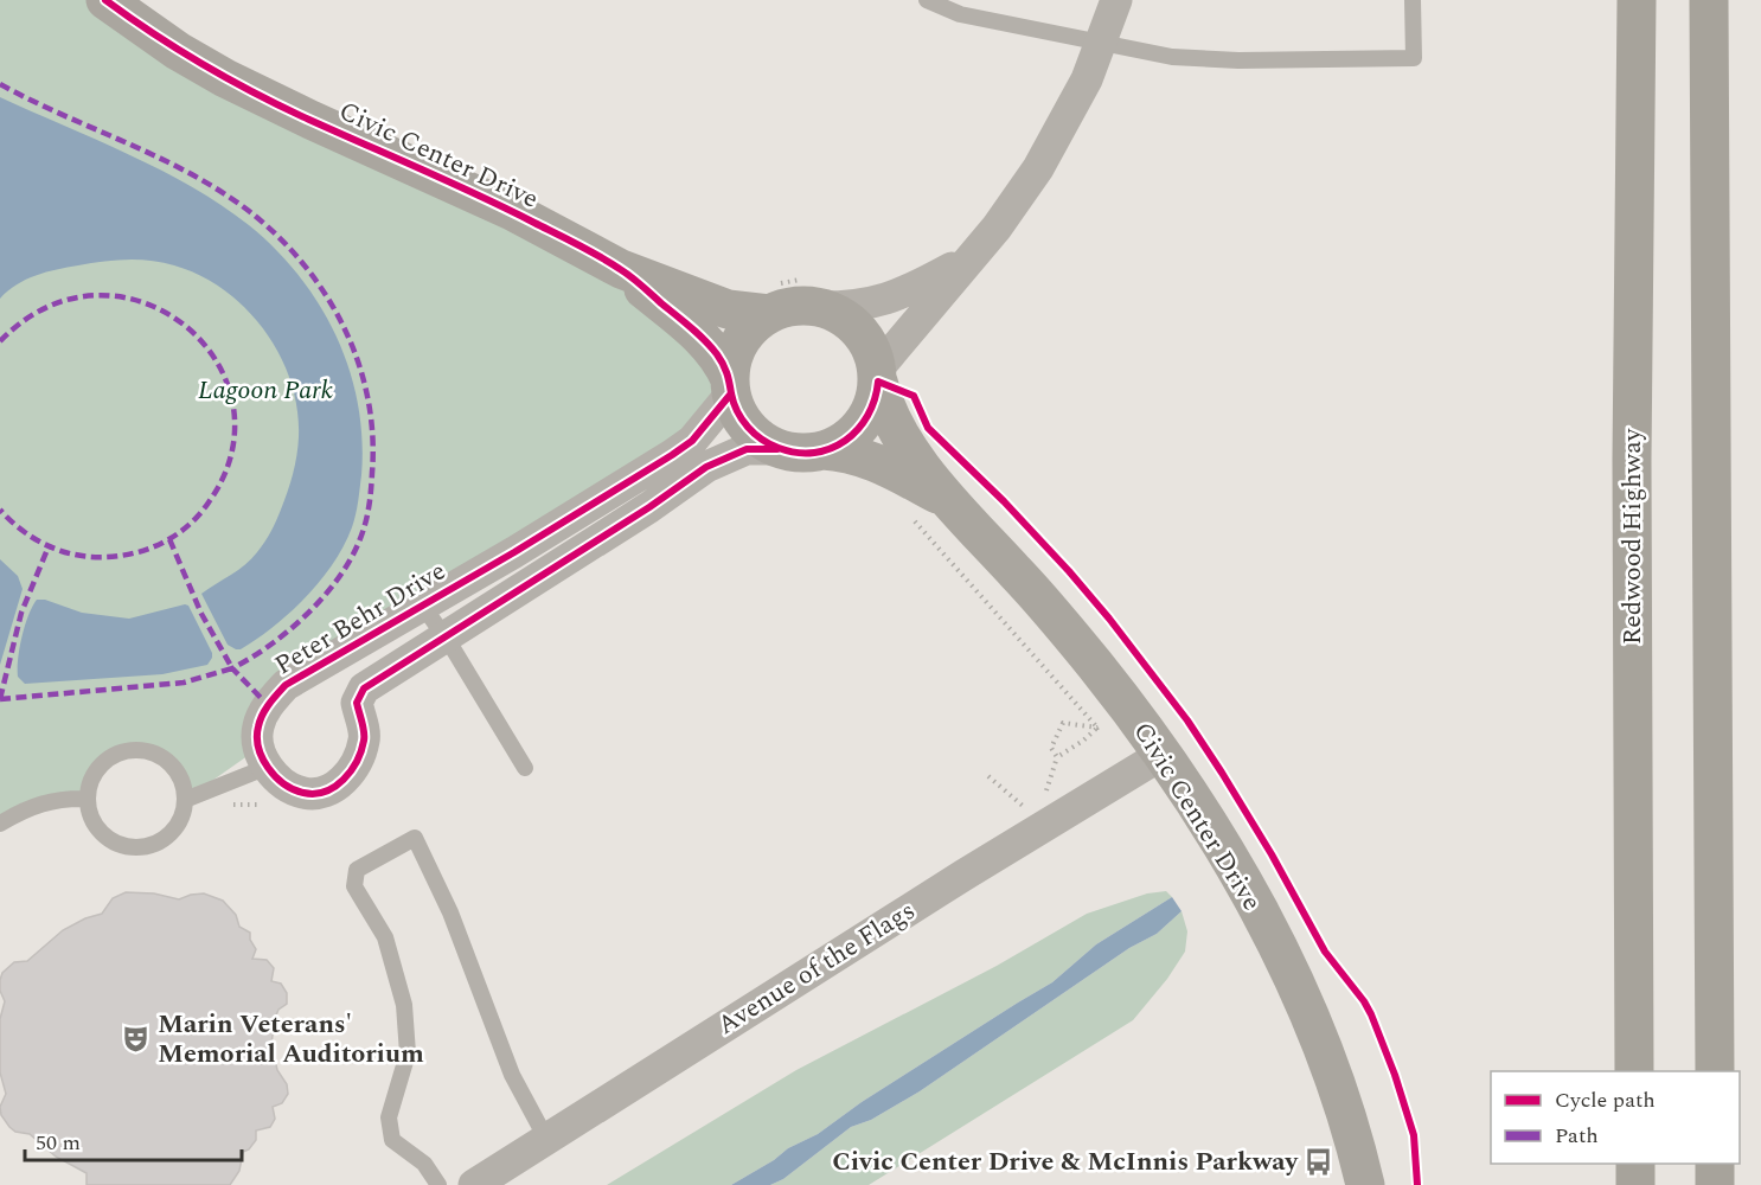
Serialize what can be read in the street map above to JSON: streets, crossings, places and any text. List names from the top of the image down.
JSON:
{
  "streets": {
    "highway": ["Redwood Highway"],
    "street": ["Civic Center Drive", "Peter Behr Drive", "Avenue of the Flags"]
  },
  "crossings": [
    ["Civic Center Drive", "Peter Behr Drive"],
    ["Civic Center Drive", "Avenue of the Flags"]
  ],
  "parks": ["Lagoon Park"],
  "places": {
    "theatre": ["Marin Veterans' Memorial Auditorium"],
    "bus stop": ["Civic Center Drive & McInnis Parkway"]
  },
  "legend": ["Cycle path", "Path"],
  "scale_bar": "50 m"
}
